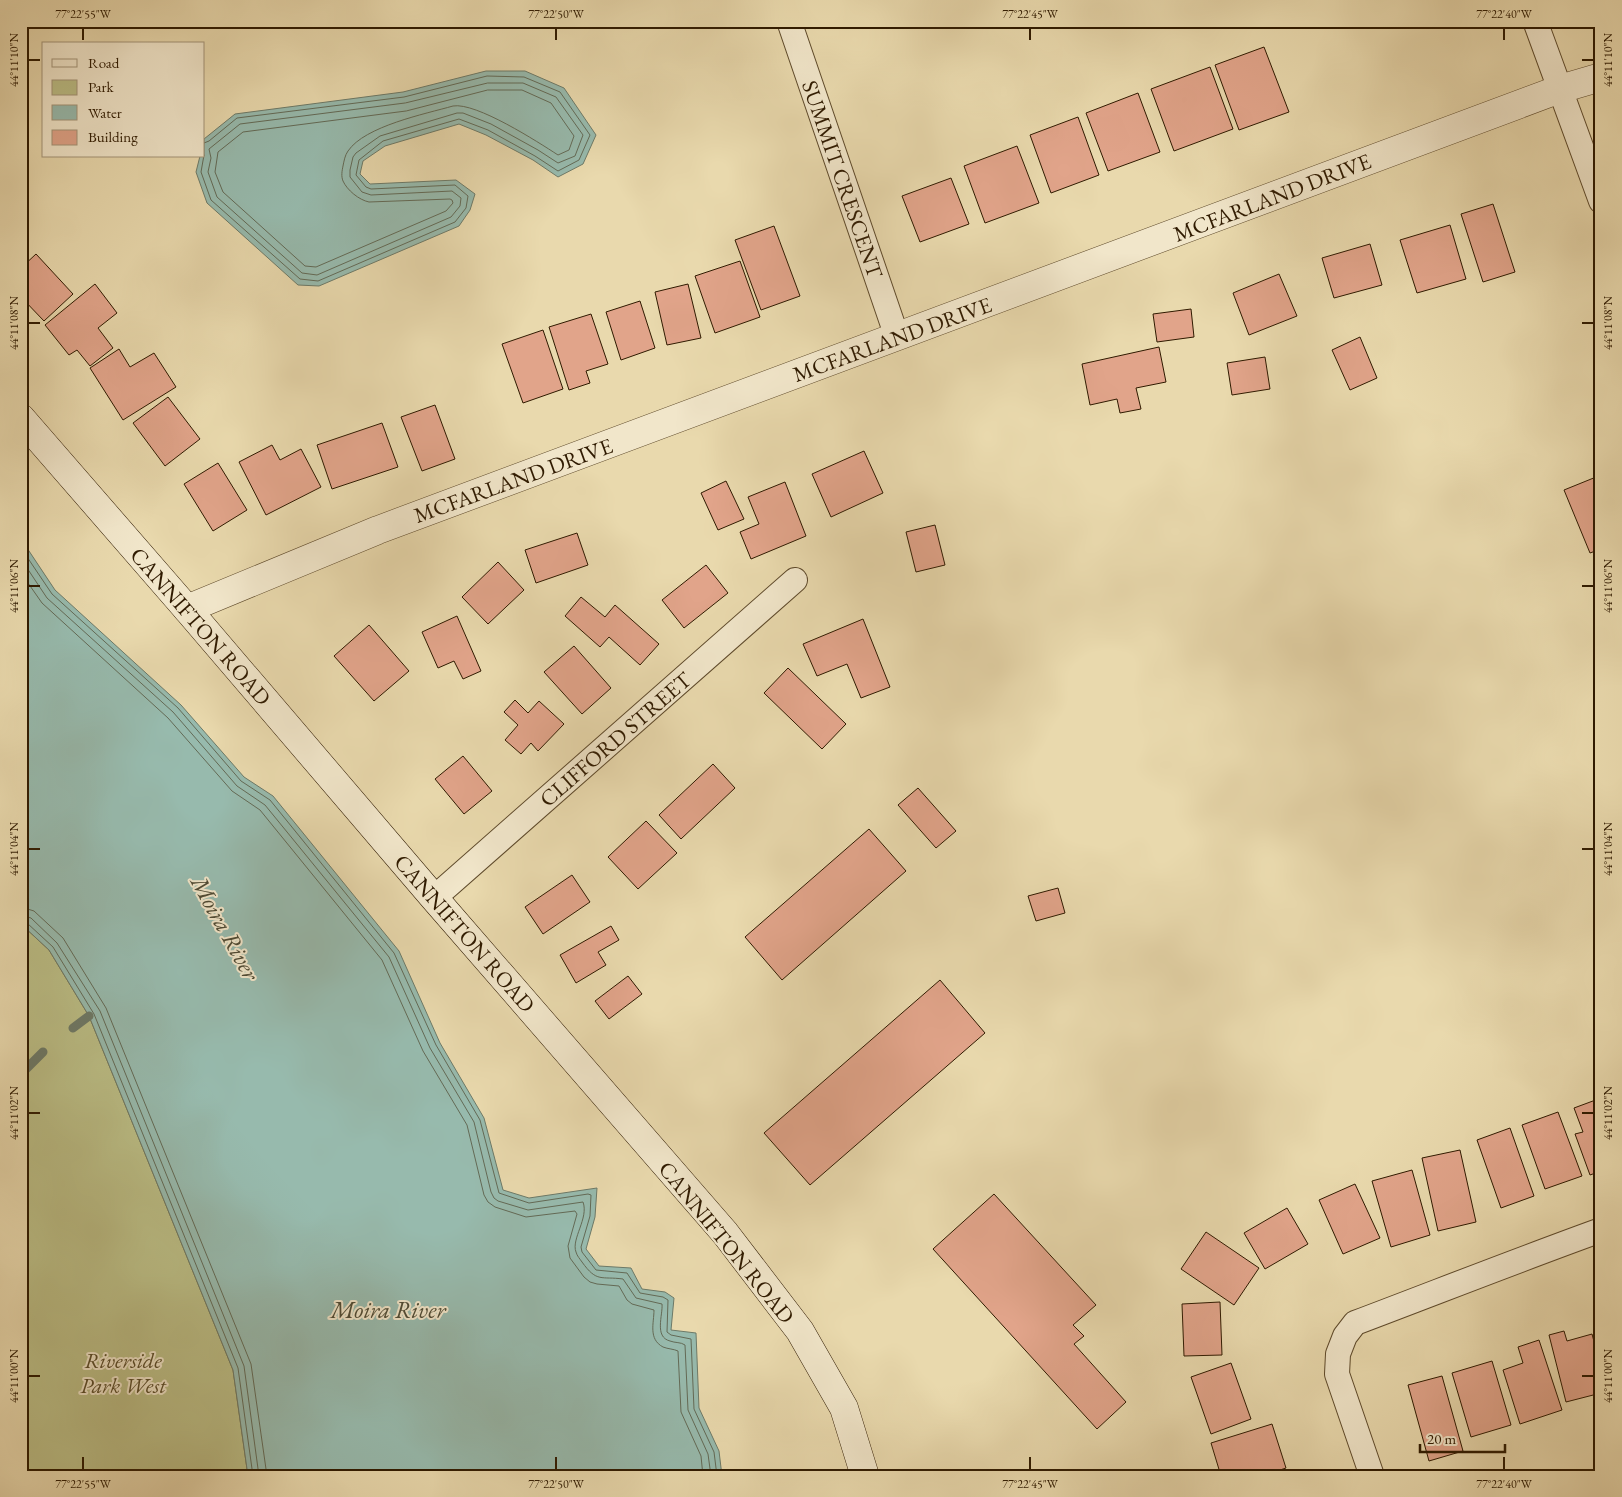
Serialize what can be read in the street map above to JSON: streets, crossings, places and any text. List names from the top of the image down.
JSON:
{
  "streets": {
    "street": [
      "SUMMIT CRESCENT",
      "MCFARLAND DRIVE",
      "CANNIFTON ROAD",
      "CLIFFORD STREET"
    ]
  },
  "crossings": [
    ["SUMMIT CRESCENT", "MCFARLAND DRIVE"],
    ["MCFARLAND DRIVE", "CANNIFTON ROAD"],
    ["CANNIFTON ROAD", "CLIFFORD STREET"]
  ],
  "water": ["Moira River"],
  "parks": ["Riverside Park West"],
  "legend": [
    "Road",
    "Park",
    "Water",
    "Building"
  ],
  "scale_bar": "20 m",
  "coordinates": [
    "77°22'55\"W",
    "77°22'50\"W",
    "77°22'45\"W",
    "77°22'40\"W",
    "44°11'10\"N",
    "44°11'08\"N",
    "44°11'06\"N",
    "44°11'04\"N",
    "44°11'02\"N",
    "44°11'00\"N"
  ]
}
